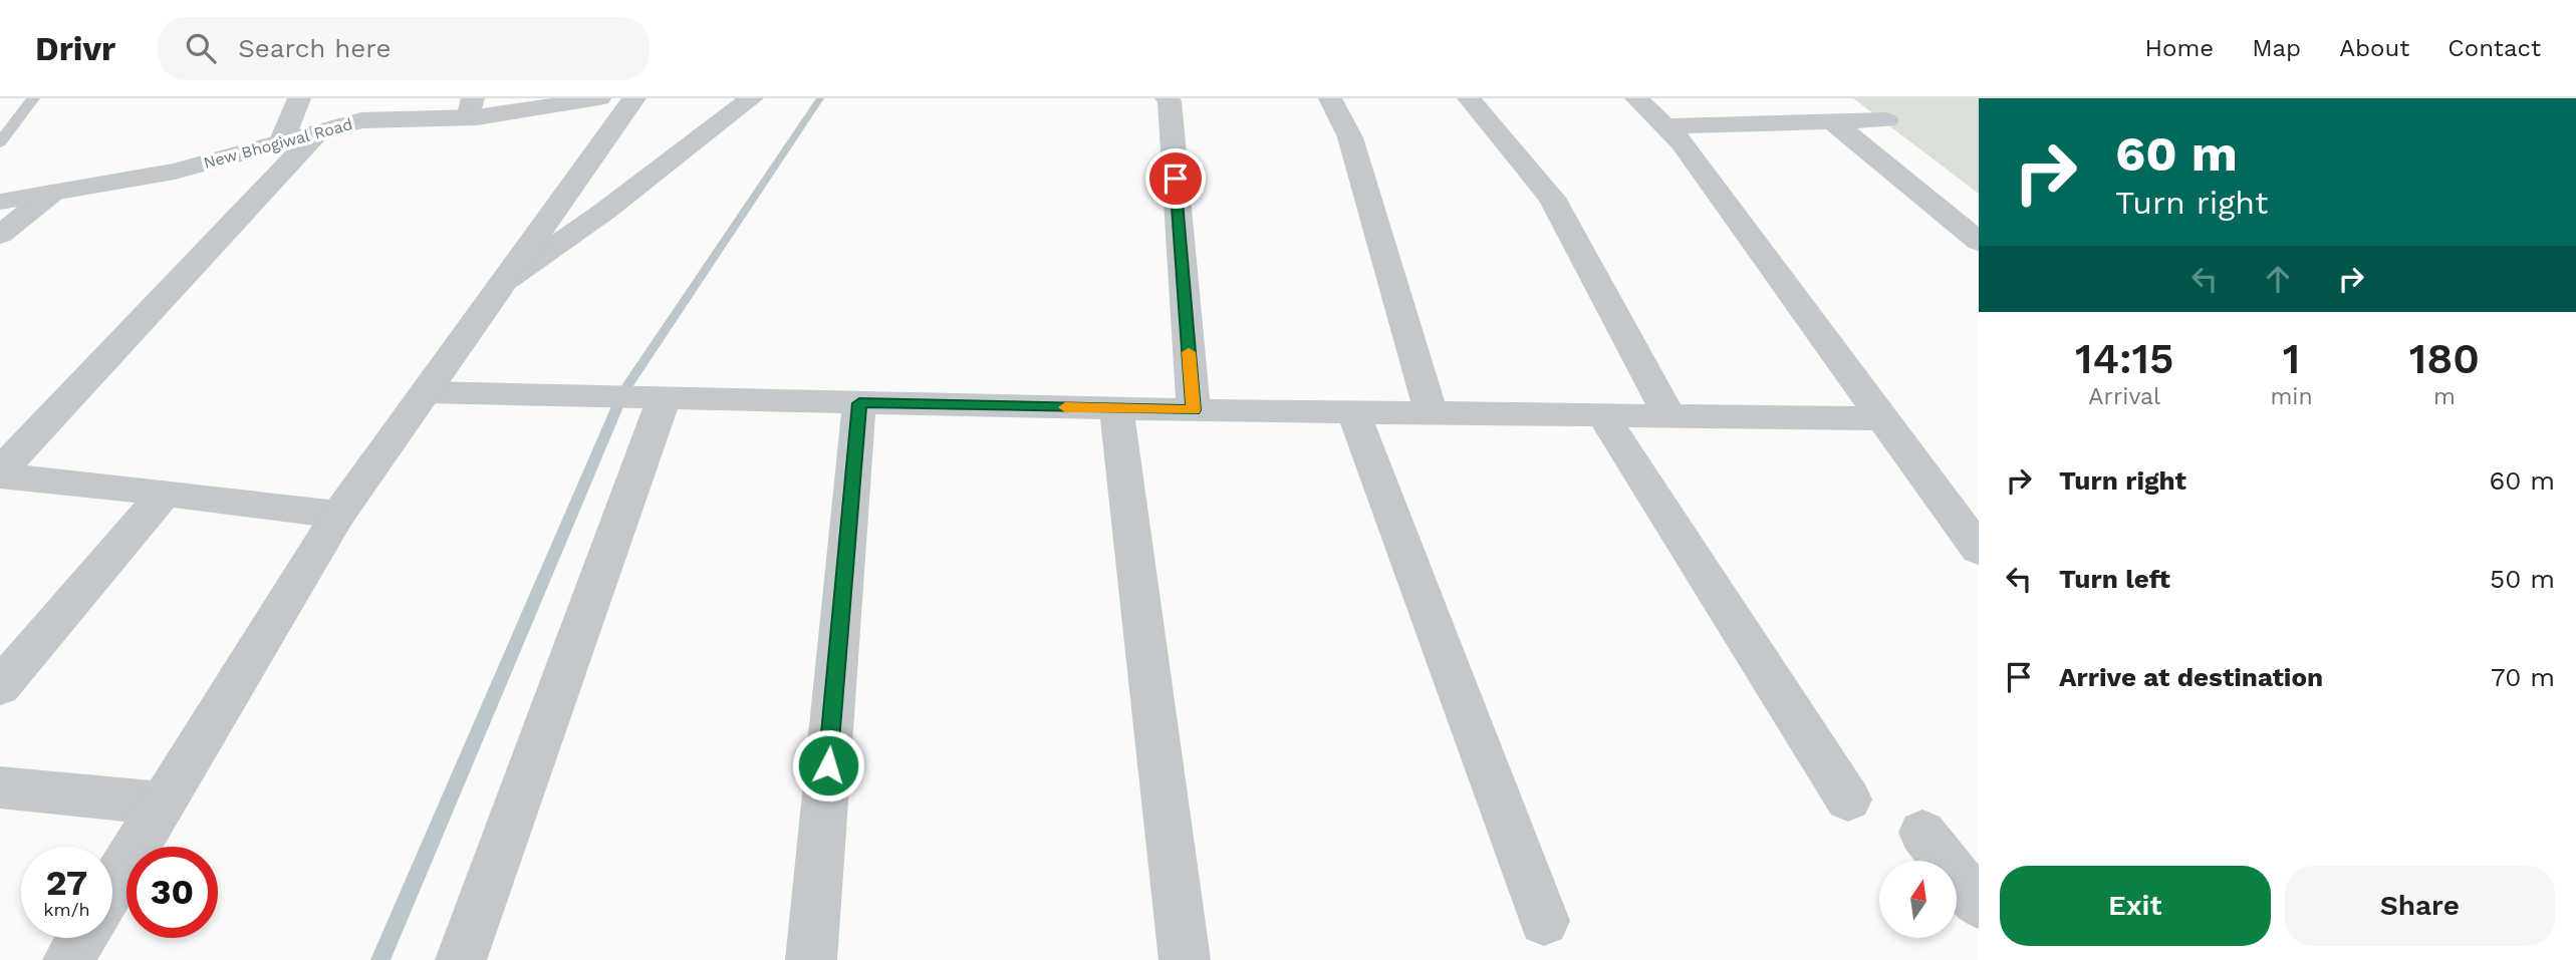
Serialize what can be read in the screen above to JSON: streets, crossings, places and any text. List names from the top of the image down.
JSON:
{
  "streets": {
    "street": ["New Bhogiwal Road"]
  },
  "north": "top",
  "page": {
    "header": "Drivr",
    "search": "Search here",
    "nav": [
      "Home",
      "Map",
      "About",
      "Contact"
    ],
    "turn": ["60 m", "Turn right"],
    "eta": [
      "14:15",
      "Arrival",
      "1",
      "min",
      "180",
      "m"
    ],
    "list": [
      {
        "name": "Turn right",
        "value": "60 m"
      },
      {
        "name": "Turn left",
        "value": "50 m"
      },
      {
        "name": "Arrive at destination",
        "value": "70 m"
      }
    ],
    "speed": "27 km/h",
    "limit": "30",
    "buttons": ["Exit", "Share"]
  }
}
